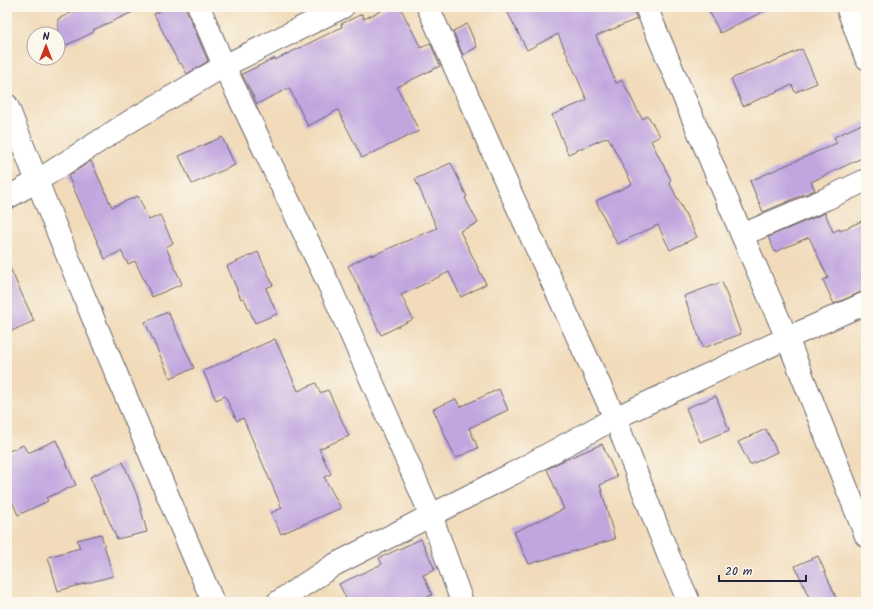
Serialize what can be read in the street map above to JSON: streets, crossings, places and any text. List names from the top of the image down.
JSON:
{
  "scale_bar": "20 m",
  "north": "top"
}
